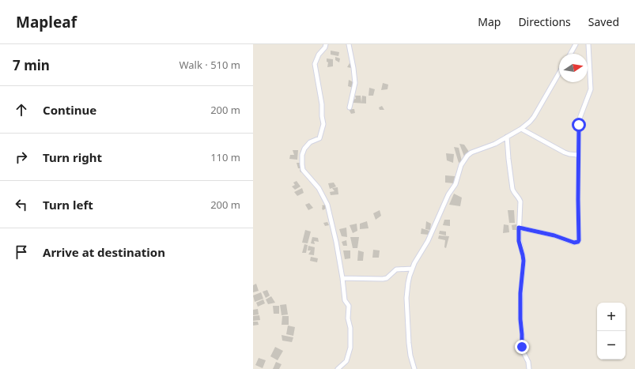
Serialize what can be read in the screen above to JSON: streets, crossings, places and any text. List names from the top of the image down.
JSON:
{
  "north": "right",
  "page": {
    "header": "Mapleaf",
    "nav": ["Map", "Directions", "Saved"],
    "heading": ["7 min", "Walk · 510 m"],
    "list": [
      ["Continue", "200 m"],
      ["Turn right", "110 m"],
      ["Turn left", "200 m"],
      "Arrive at destination"
    ],
    "map_buttons": ["+", "−"]
  }
}
